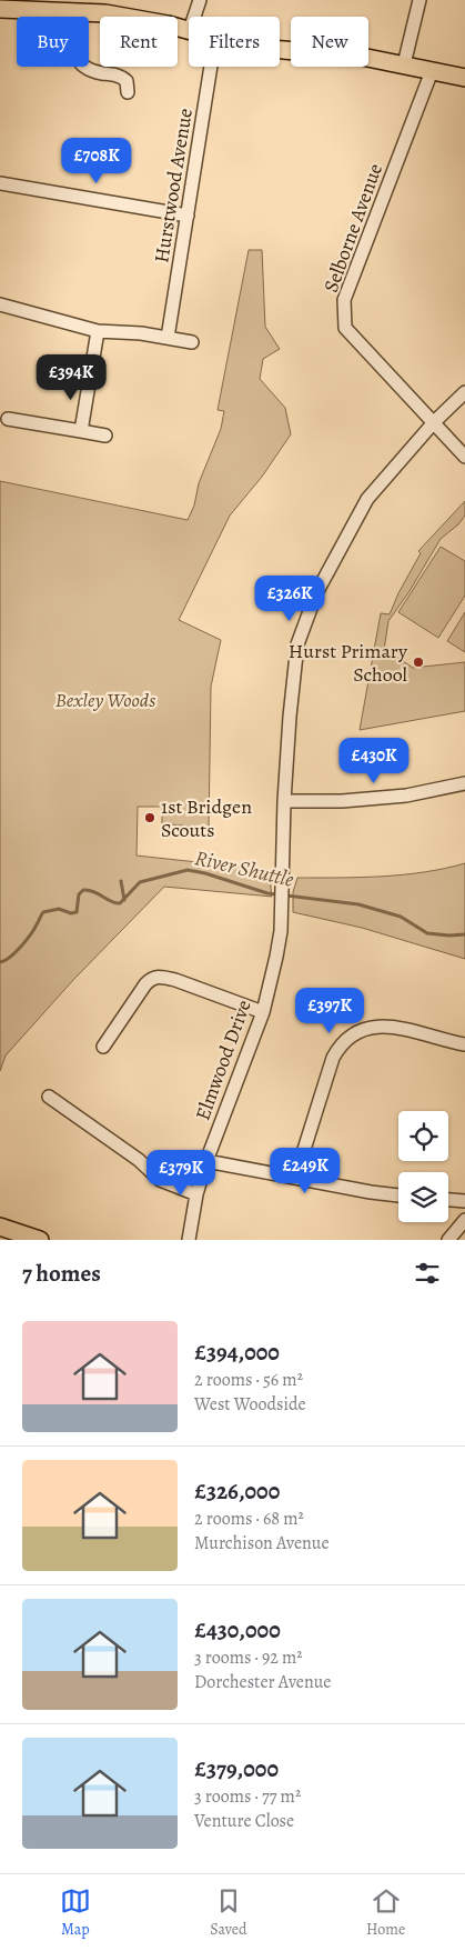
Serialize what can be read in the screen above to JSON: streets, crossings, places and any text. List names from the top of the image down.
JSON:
{
  "streets": {
    "street": ["Hurstwood Avenue", "Selborne Avenue", "Elmwood Drive"]
  },
  "crossings": [
    ["Selborne Avenue", "Elmwood Drive"]
  ],
  "water": ["River Shuttle"],
  "parks": ["Bexley Woods"],
  "places": ["Hurst Primary School", "1st Bridgen Scouts"],
  "page": {
    "chip": [
      "Buy",
      "Rent",
      "Filters",
      "New"
    ],
    "price": [
      "£708K",
      "£394K",
      "£326K",
      "£430K",
      "£397K",
      "£249K",
      "£379K"
    ],
    "heading": "7 homes",
    "list": [
      {
        "name": "£394,000",
        "note": "2 rooms · 56 m² · West Woodside"
      },
      {
        "name": "£326,000",
        "note": "2 rooms · 68 m² · Murchison Avenue"
      },
      {
        "name": "£430,000",
        "note": "3 rooms · 92 m² · Dorchester Avenue"
      },
      {
        "name": "£379,000",
        "note": "3 rooms · 77 m² · Venture Close"
      }
    ],
    "tabs": ["Map", "Saved", "Home"]
  }
}
